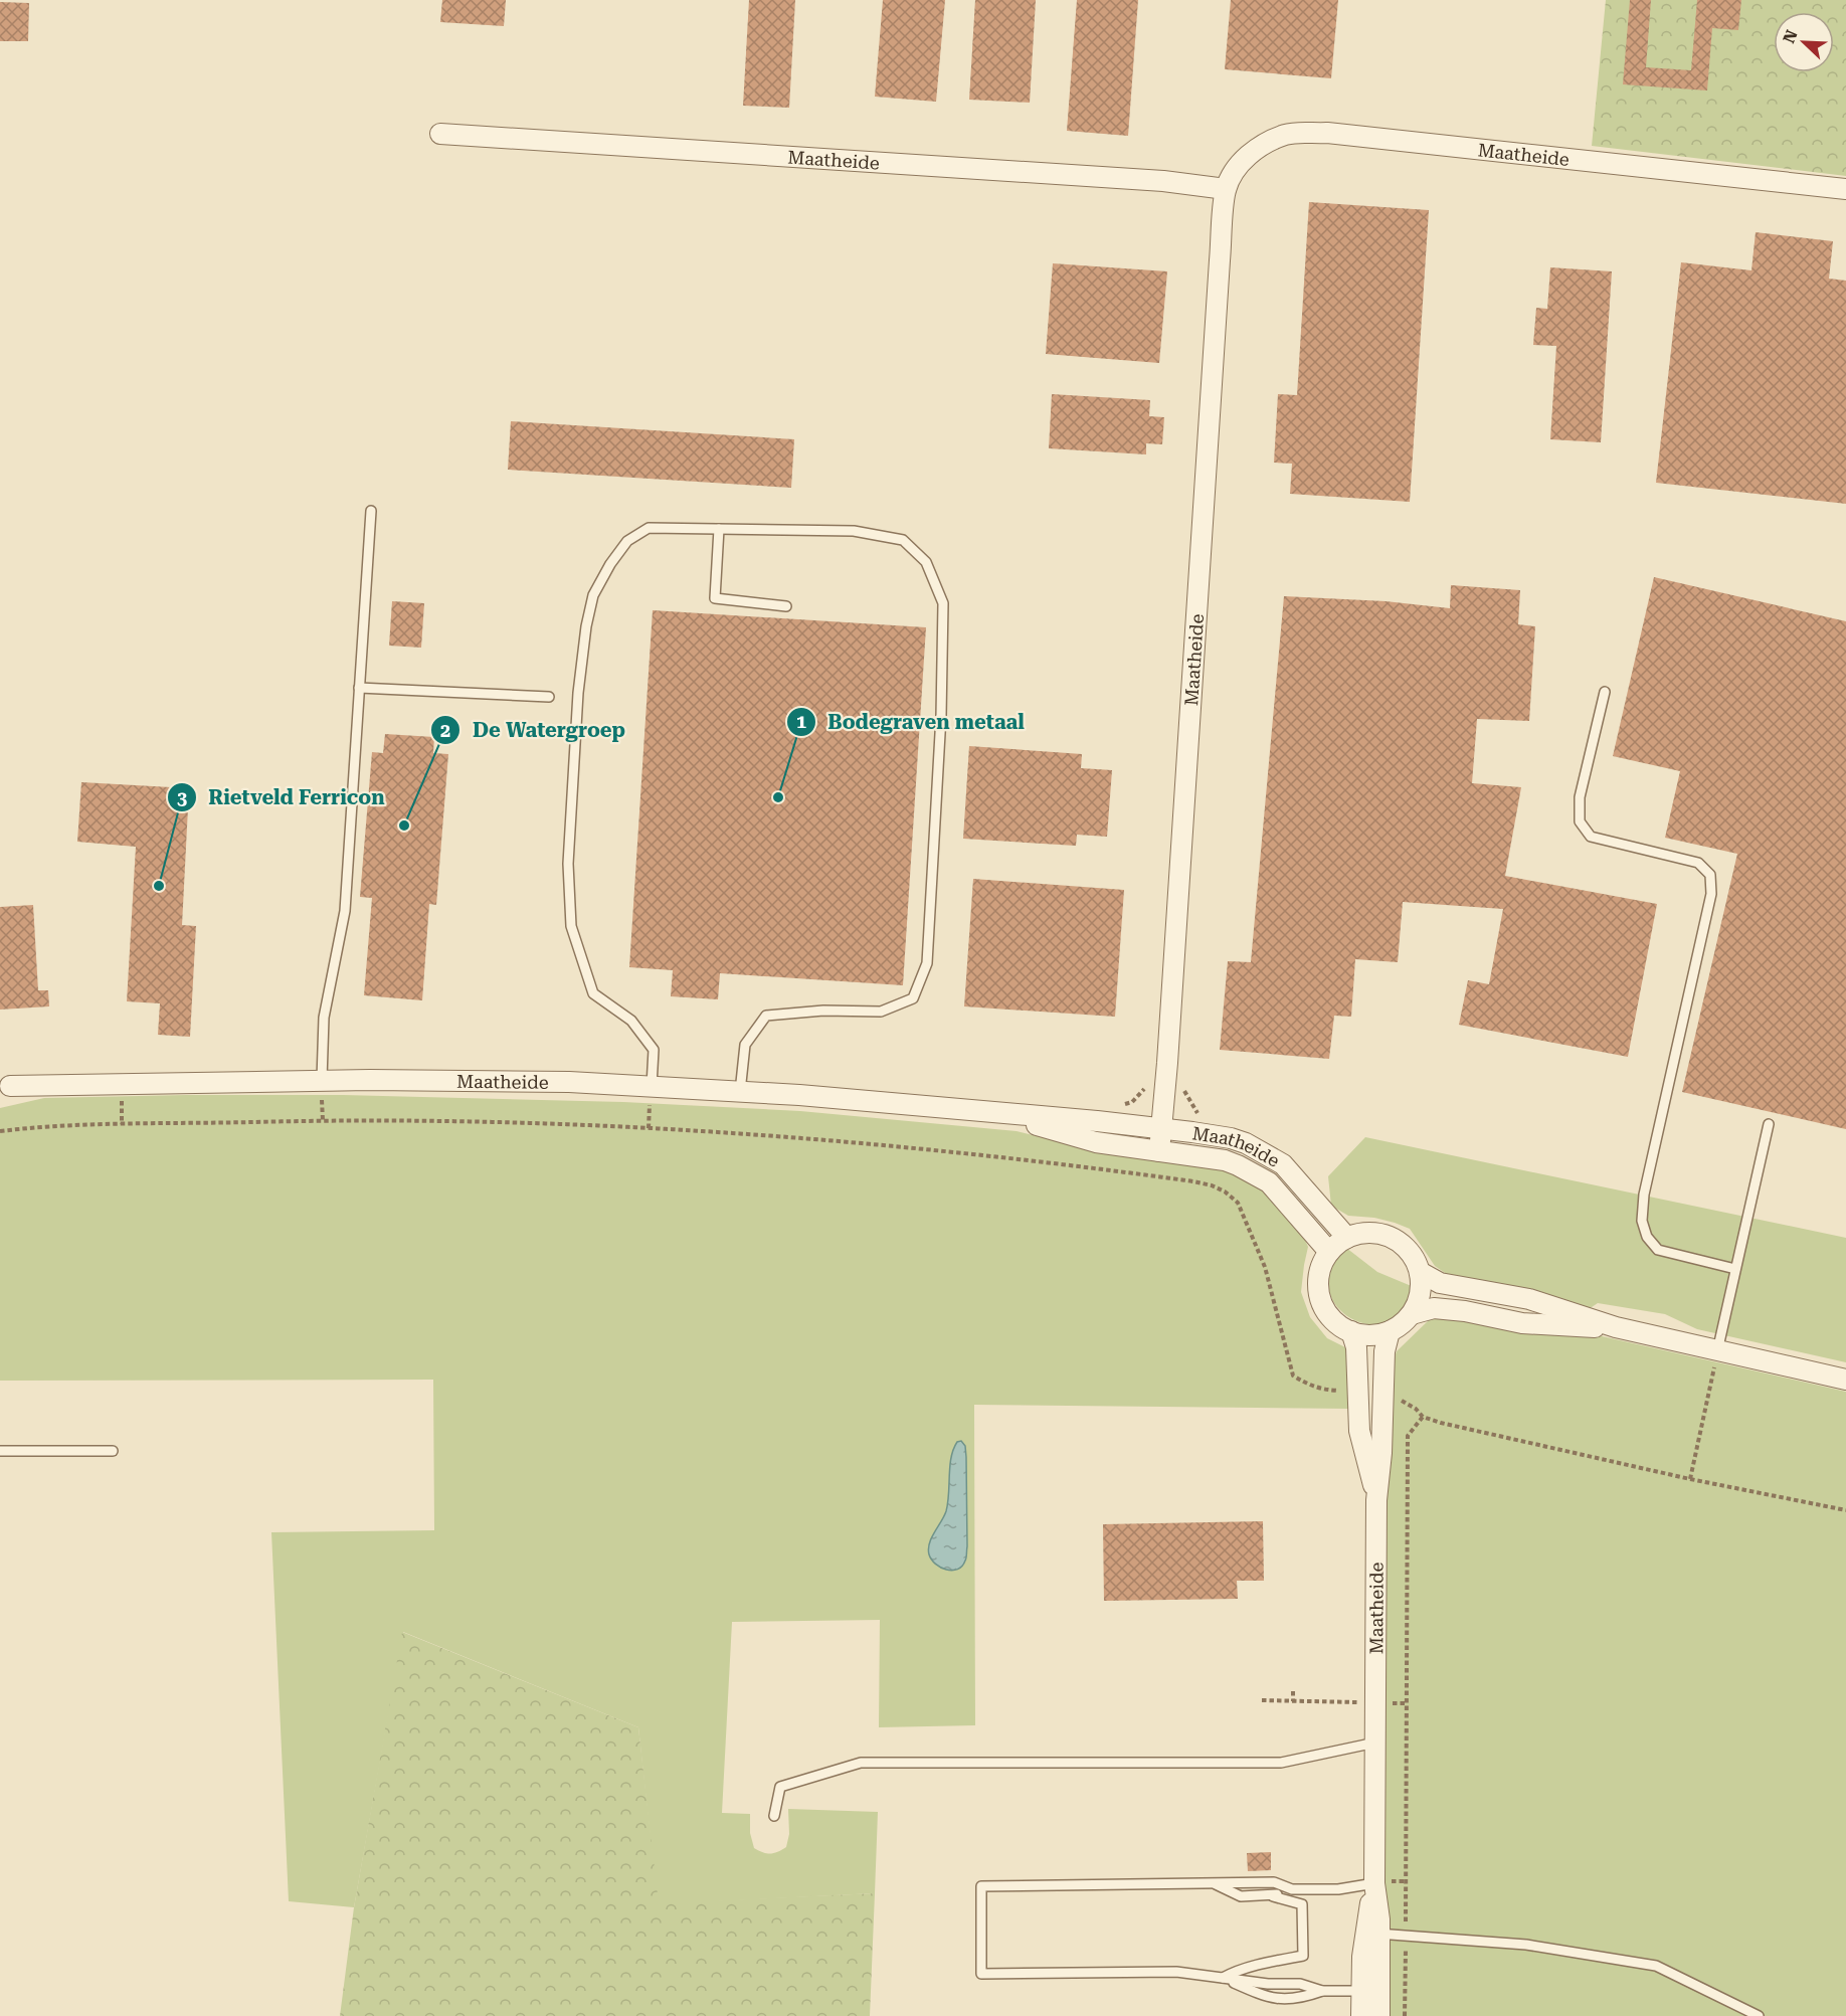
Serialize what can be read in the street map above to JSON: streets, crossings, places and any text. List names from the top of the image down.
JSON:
{
  "streets": {
    "street": ["Maatheide"]
  },
  "places": ["Bodegraven metaal", "De Watergroep", "Rietveld Ferricon"],
  "north": "top left"
}
